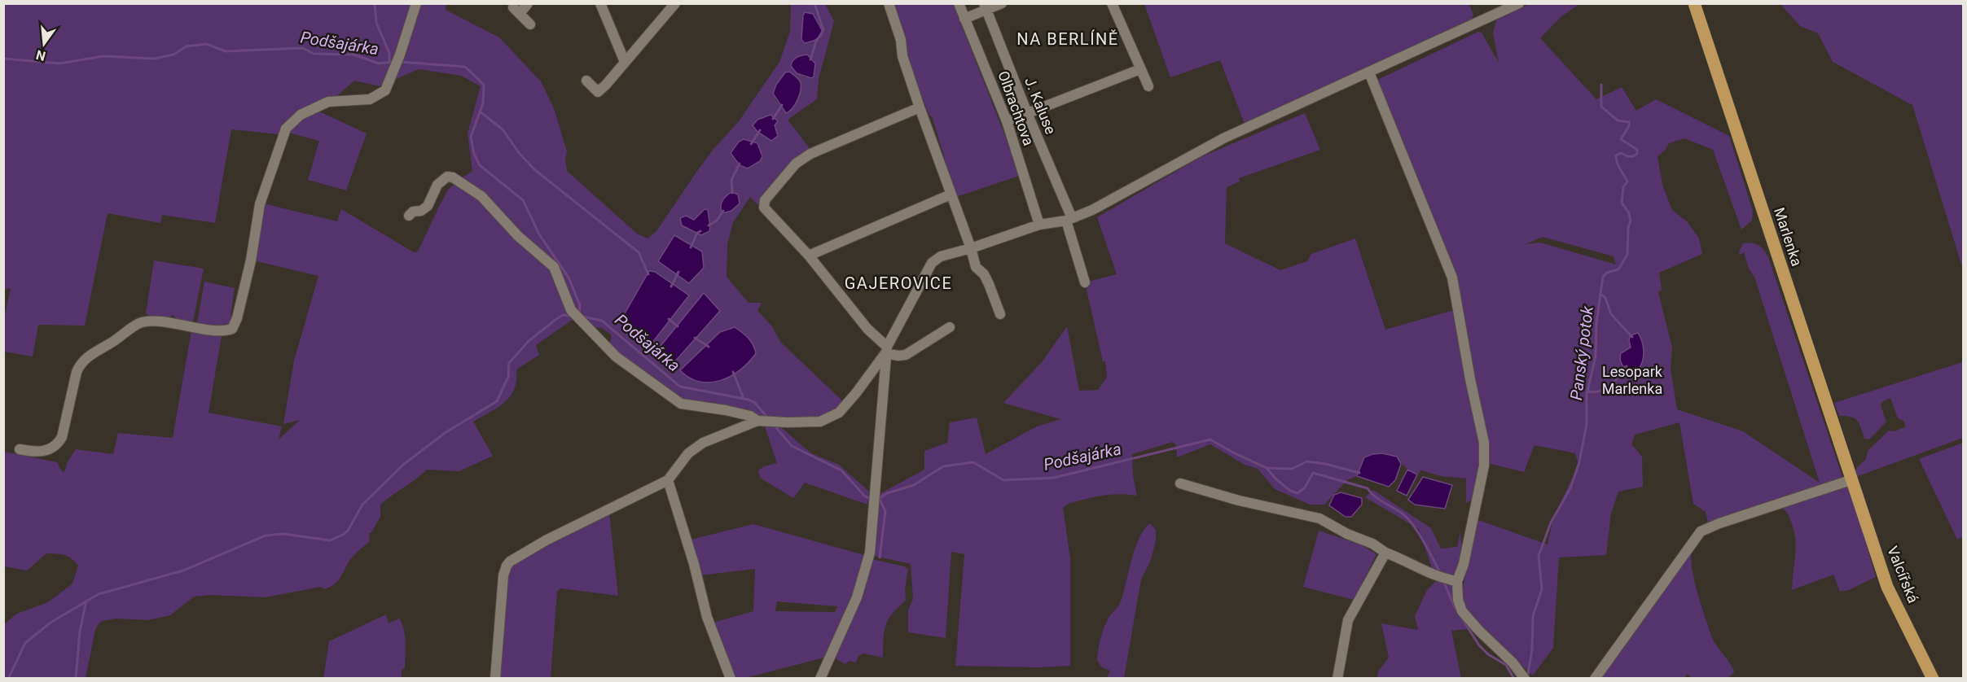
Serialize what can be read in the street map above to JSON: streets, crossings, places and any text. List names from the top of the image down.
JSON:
{
  "streets": {
    "main road": ["Marlenka", "Valcířská"],
    "street": ["J. Kaluse", "Olbrachtova"]
  },
  "crossings": [
    ["Marlenka", "Valcířská"]
  ],
  "districts": ["NA BERLÍNĚ", "GAJEROVICE"],
  "water": ["Podšajárka", "Panský potok"],
  "parks": ["Lesopark Marlenka"],
  "north": "bottom"
}
